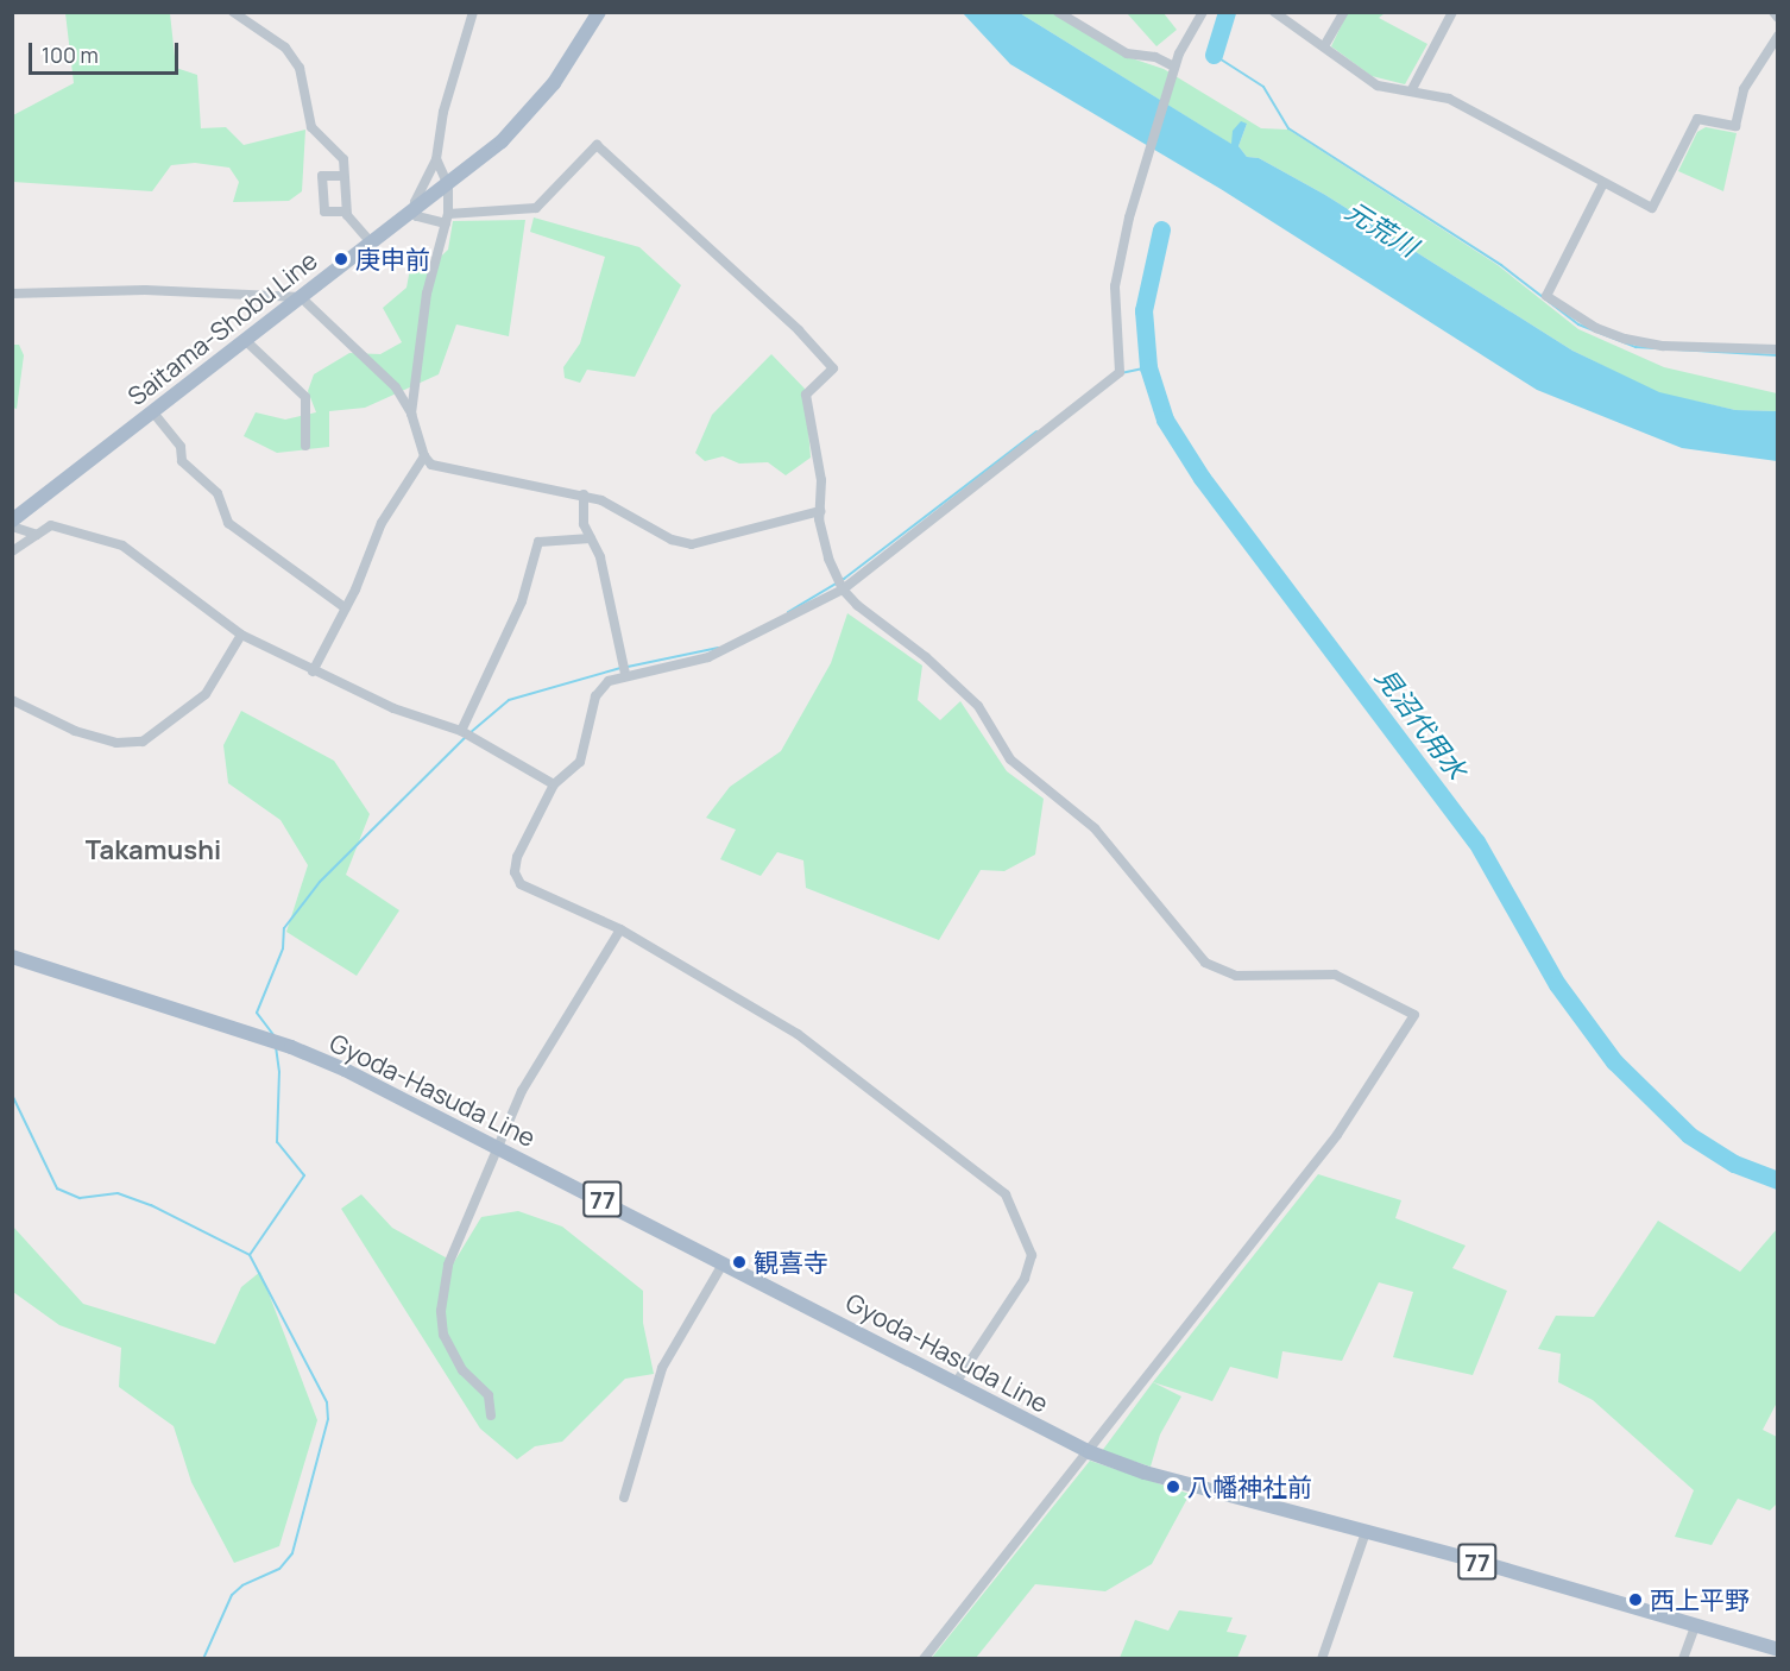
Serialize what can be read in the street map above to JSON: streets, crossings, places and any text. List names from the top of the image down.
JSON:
{
  "streets": {
    "main road": ["Saitama-Shobu Line", "Gyoda-Hasuda Line", "77"]
  },
  "districts": ["Takamushi"],
  "water": ["元荒川", "見沼代用水"],
  "places": [
    "庚申前",
    "観喜寺",
    "八幡神社前",
    "西上平野"
  ],
  "scale_bar": "100 m"
}
